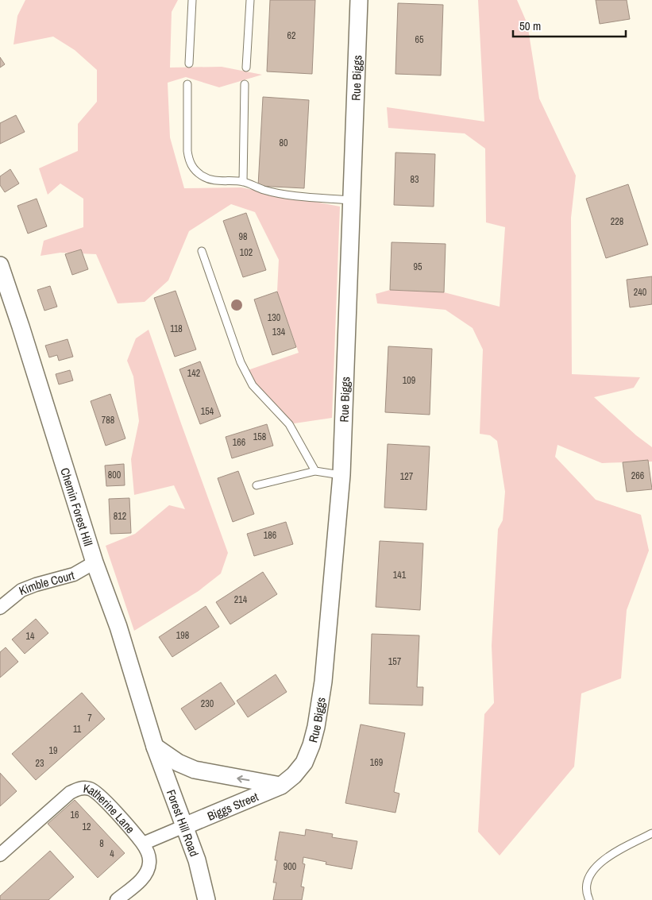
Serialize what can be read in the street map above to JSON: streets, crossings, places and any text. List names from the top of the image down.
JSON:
{
  "streets": {
    "street": [
      "Rue Biggs",
      "Chemin Forest Hill",
      "Kimble Court",
      "Biggs Street",
      "Katherine Lane",
      "Forest Hill Road"
    ]
  },
  "crossings": [
    ["Rue Biggs", "Biggs Street"],
    ["Chemin Forest Hill", "Kimble Court"],
    ["Chemin Forest Hill", "Forest Hill Road"],
    ["Biggs Street", "Katherine Lane"],
    ["Biggs Street", "Forest Hill Road"],
    ["Katherine Lane", "Forest Hill Road"]
  ],
  "house_numbers": [
    "62",
    "65",
    "80",
    "83",
    "228",
    "98",
    "102",
    "95",
    "240",
    "130",
    "118",
    "134",
    "142",
    "109",
    "154",
    "788",
    "158",
    "166",
    "800",
    "266",
    "127",
    "812",
    "186",
    "141",
    "214",
    "198",
    "14",
    "157",
    "230",
    "7",
    "11",
    "19",
    "169",
    "23",
    "16",
    "12",
    "8",
    "4",
    "900"
  ],
  "scale_bar": "50 m"
}
